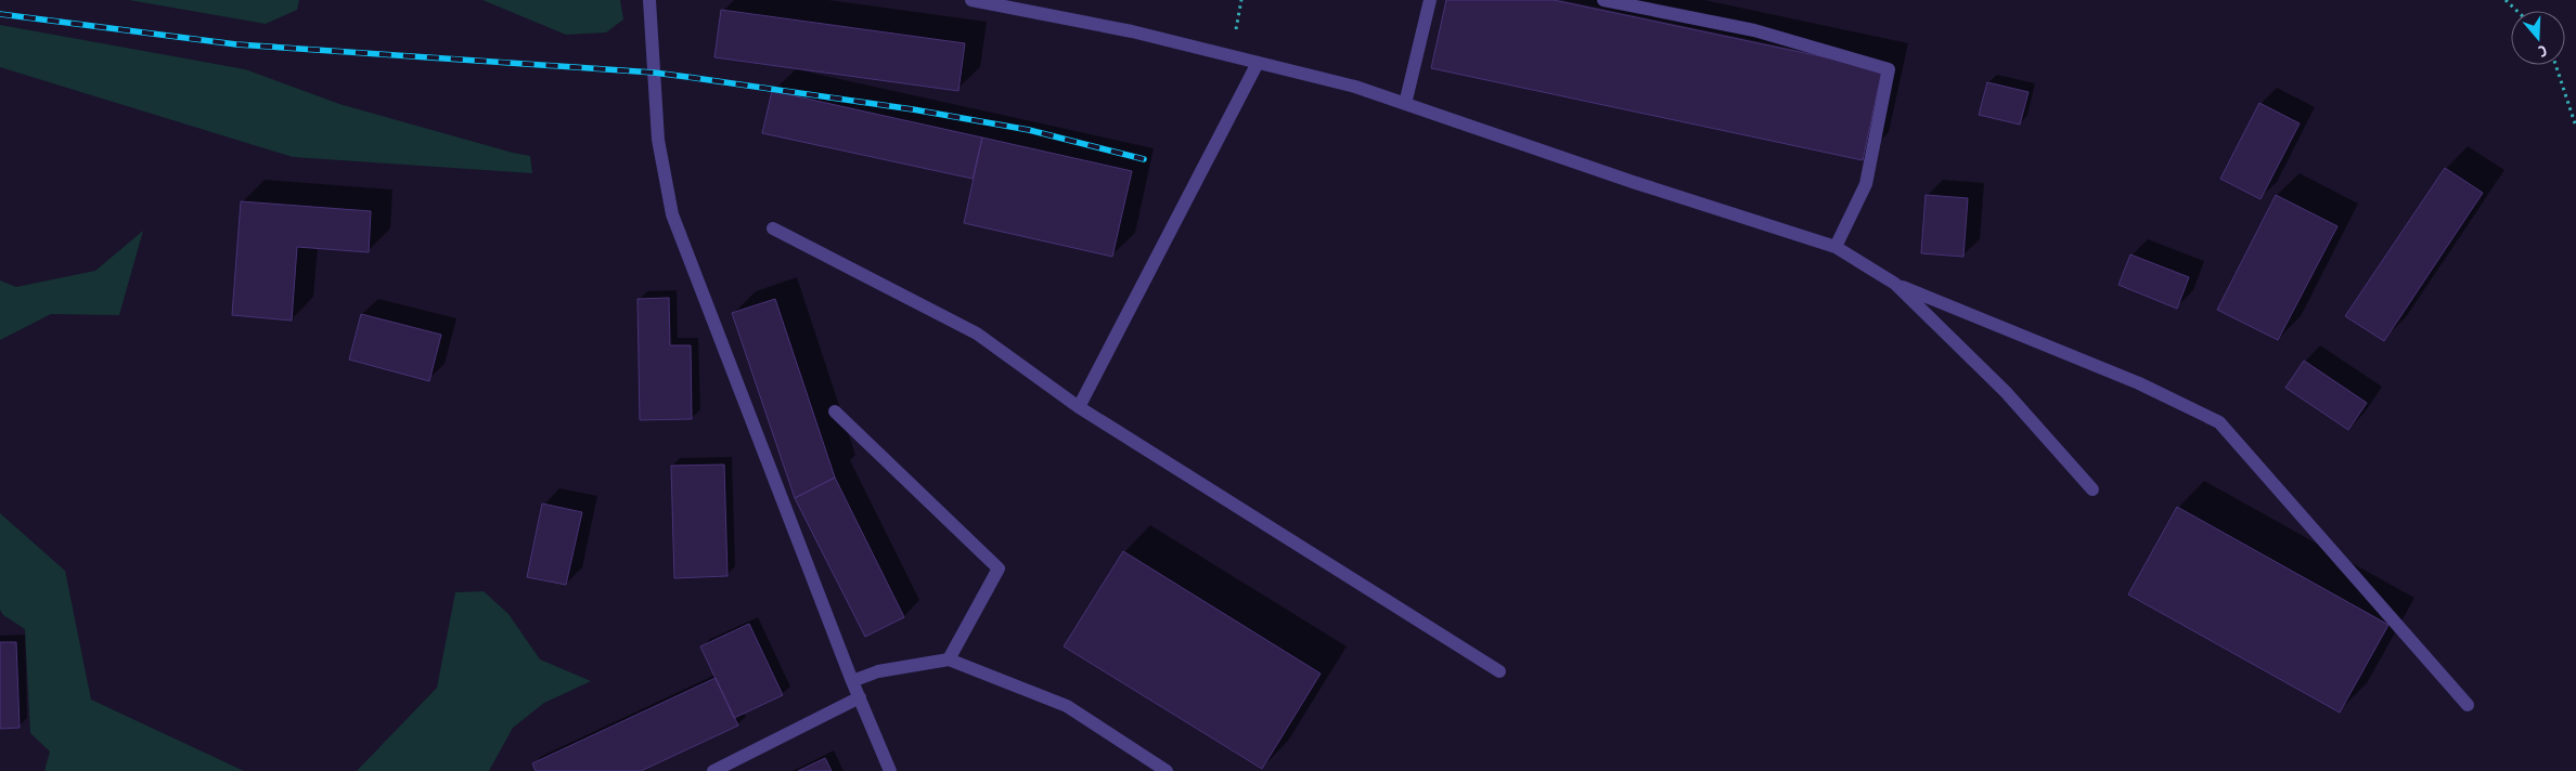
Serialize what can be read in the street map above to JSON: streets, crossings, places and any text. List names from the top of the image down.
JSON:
{
  "north": "bottom"
}
